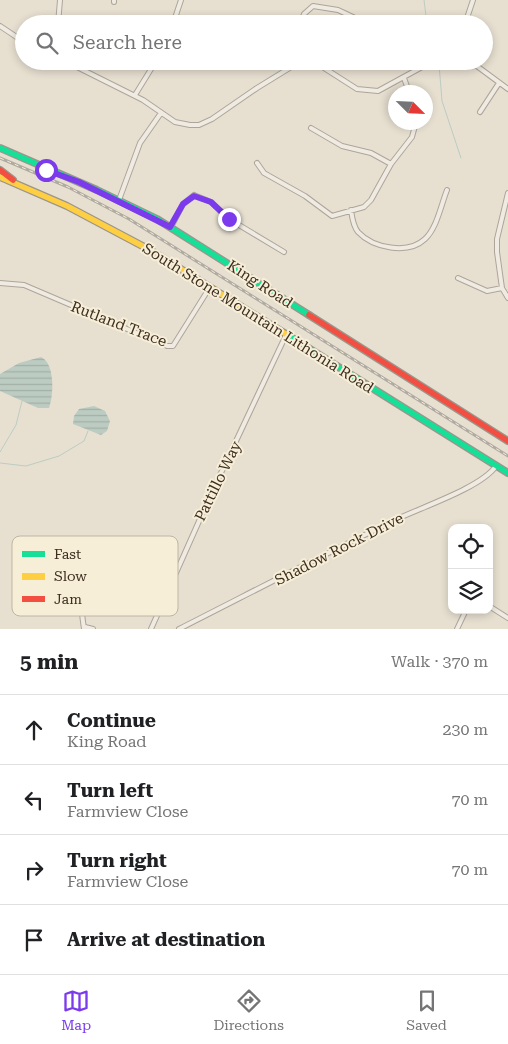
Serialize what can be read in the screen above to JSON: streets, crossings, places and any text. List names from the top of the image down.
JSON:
{
  "streets": {
    "main road": ["King Road", "South Stone Mountain Lithonia Road"],
    "street": ["Rutland Trace", "Pattillo Way", "Shadow Rock Drive"]
  },
  "crossings": [
    ["South Stone Mountain Lithonia Road", "Rutland Trace"],
    ["South Stone Mountain Lithonia Road", "Pattillo Way"],
    ["South Stone Mountain Lithonia Road", "Shadow Rock Drive"]
  ],
  "legend": ["Fast", "Slow", "Jam"],
  "north": "bottom right",
  "page": {
    "search": "Search here",
    "heading": ["5 min", "Walk · 370 m"],
    "list": [
      ["Continue", "King Road", "230 m"],
      ["Turn left", "Farmview Close", "70 m"],
      ["Turn right", "Farmview Close", "70 m"],
      "Arrive at destination"
    ],
    "nav": ["Map", "Directions", "Saved"]
  }
}
